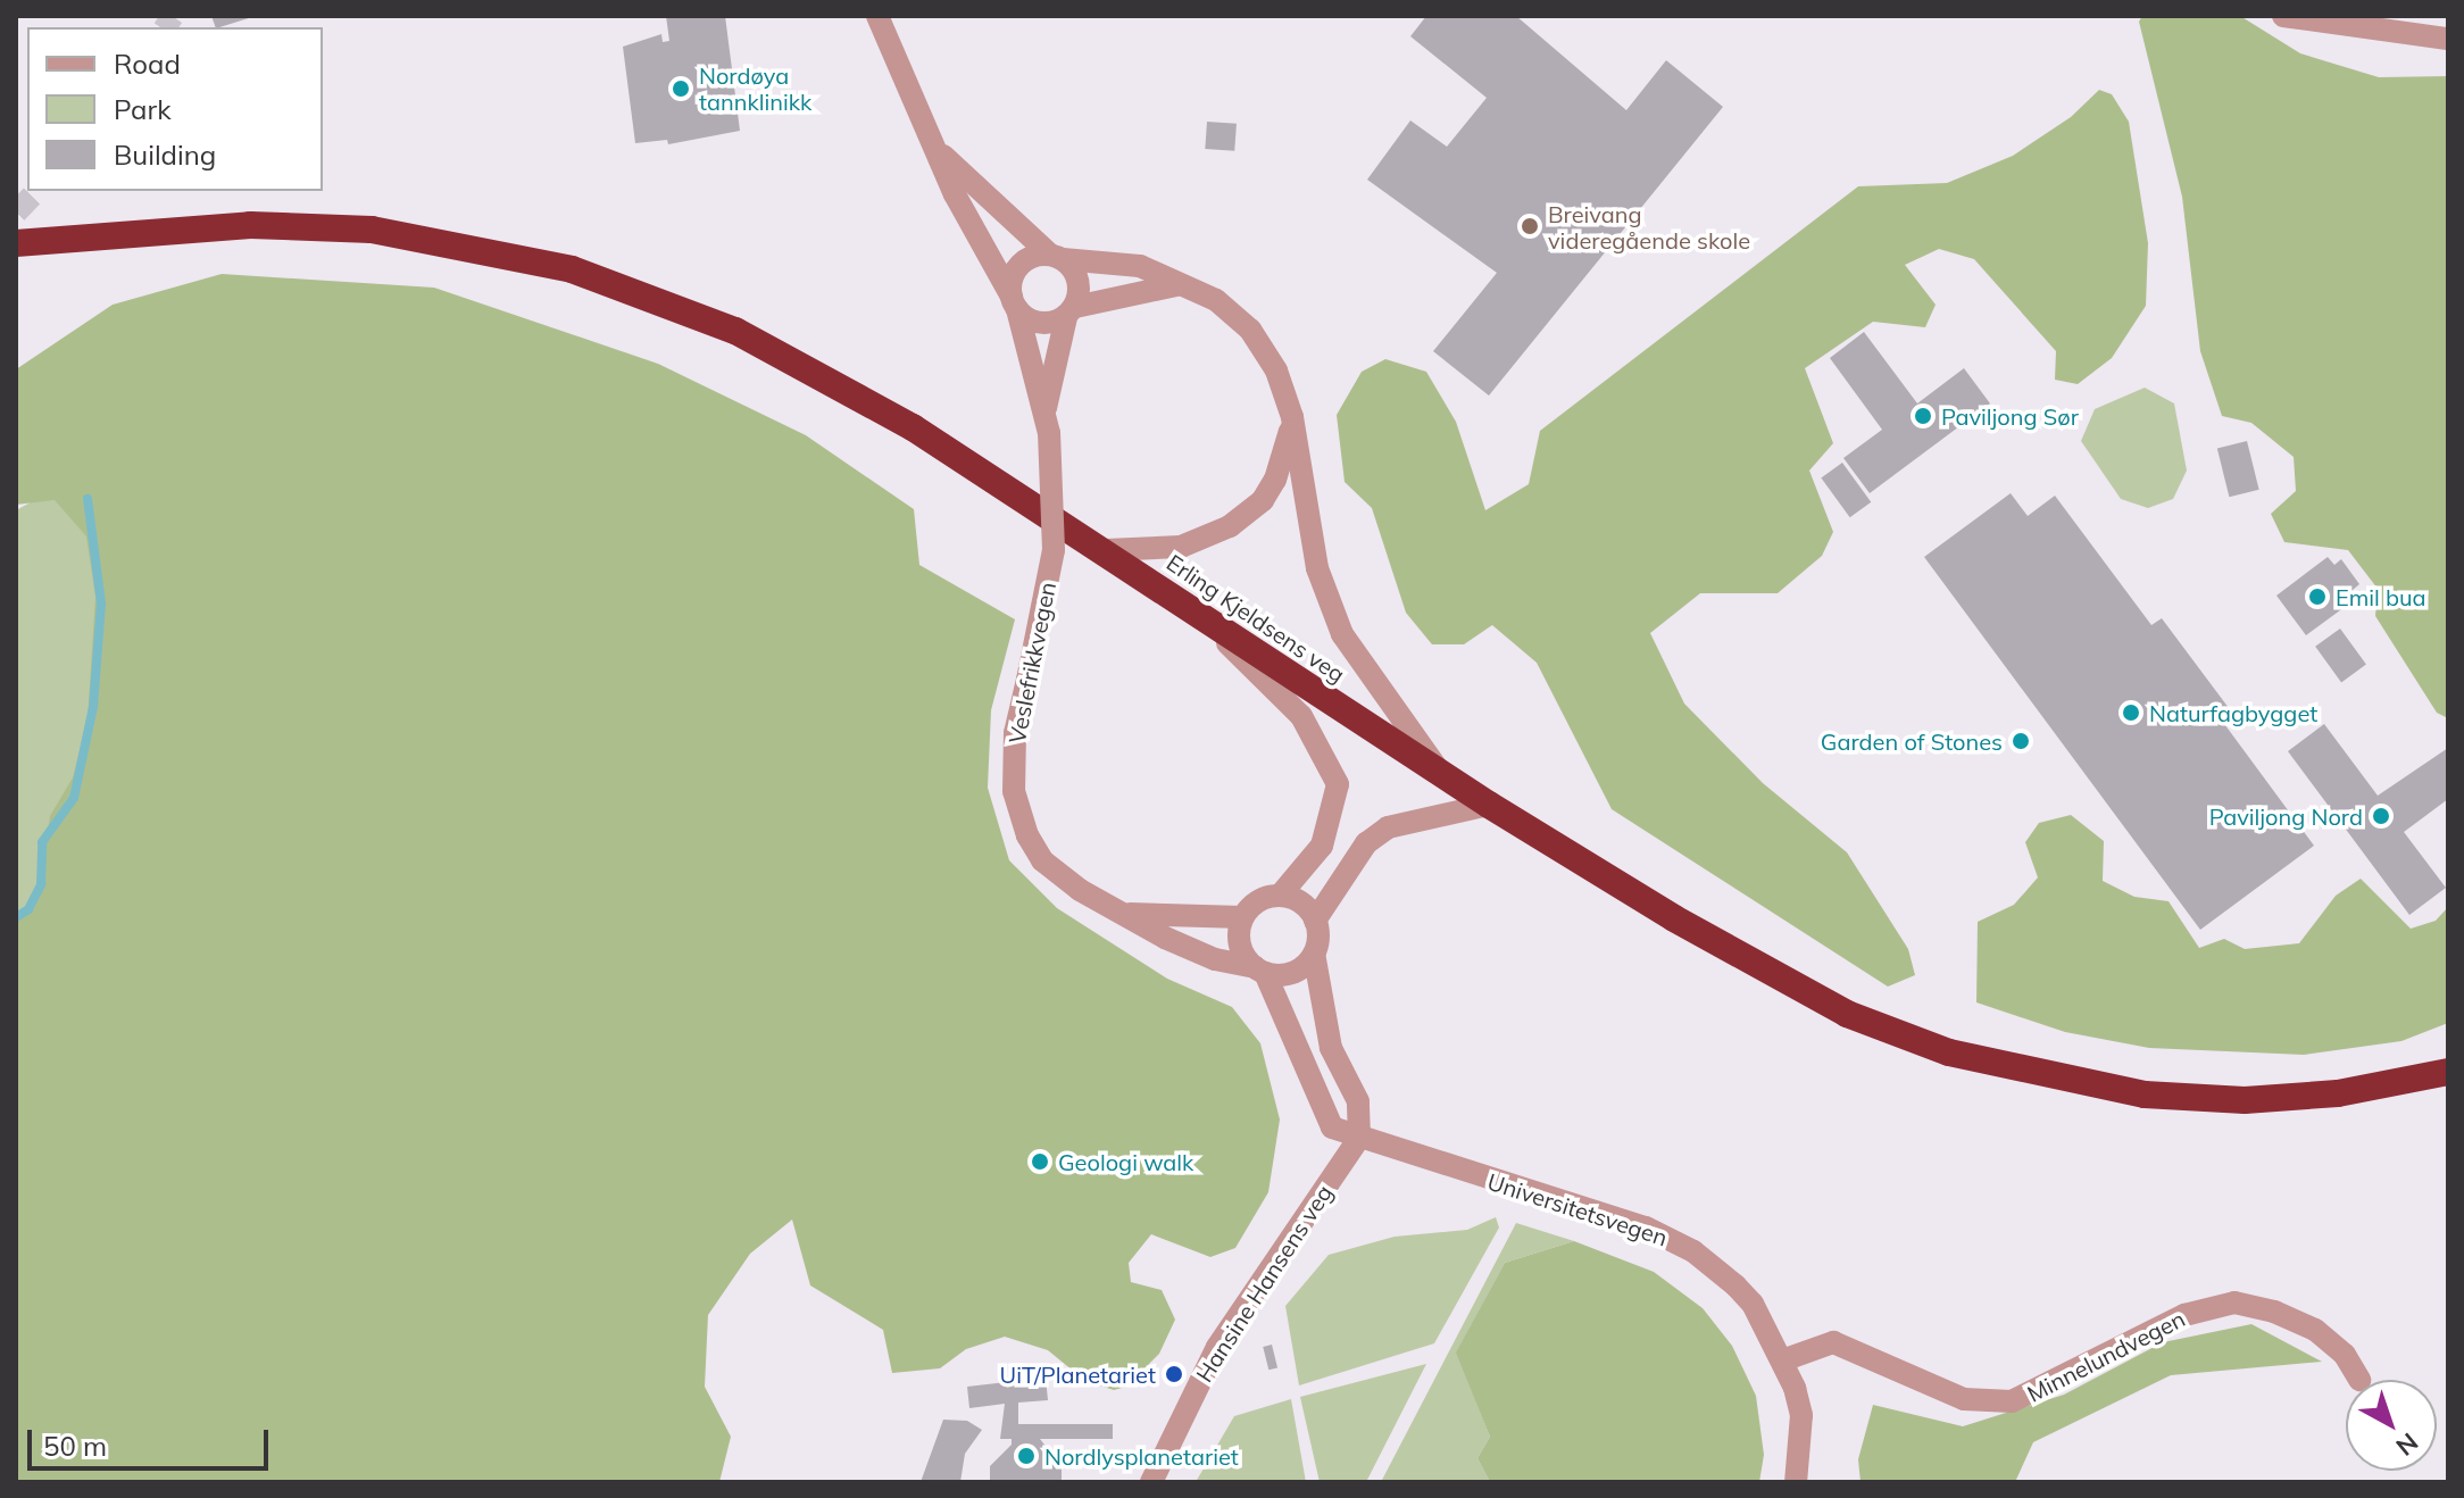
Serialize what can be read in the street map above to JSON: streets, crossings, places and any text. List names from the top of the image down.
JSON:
{
  "streets": {
    "highway": ["Erling Kjeldsens veg"],
    "street": [
      "Veslefrikkvegen",
      "Universitetsvegen",
      "Hansine Hansens veg",
      "Minnelundvegen"
    ]
  },
  "crossings": [
    ["Universitetsvegen", "Hansine Hansens veg"],
    ["Universitetsvegen", "Minnelundvegen"]
  ],
  "places": [
    "Nordøya tannklinikk",
    "Breivang videregående skole",
    "Paviljong Sør",
    "Emil bua",
    "Naturfagbygget",
    "Garden of Stones",
    "Paviljong Nord",
    "Geologi walk",
    "UiT/Planetariet",
    "Nordlysplanetariet"
  ],
  "legend": ["Road", "Park", "Building"],
  "scale_bar": "50 m",
  "north": "bottom right"
}
